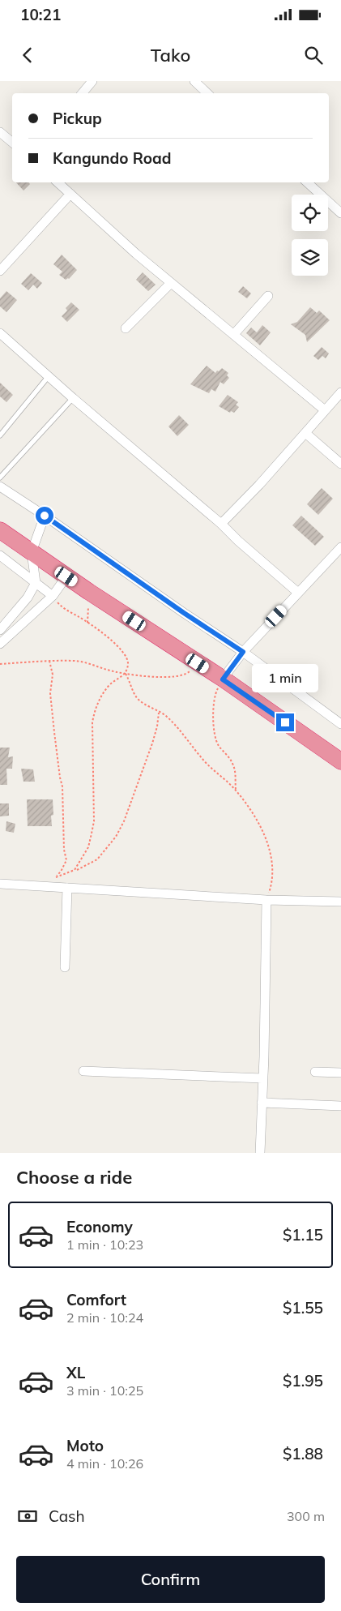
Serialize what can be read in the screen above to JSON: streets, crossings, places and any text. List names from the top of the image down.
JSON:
{
  "page": {
    "status": "10:21",
    "header": "Tako",
    "banner": ["Pickup", "Kangundo Road"],
    "bubble": "1 min",
    "heading": "Choose a ride",
    "list": [
      {
        "name": "Economy",
        "note": "1 min · 10:23",
        "value": "$1.15"
      },
      {
        "name": "Comfort",
        "note": "2 min · 10:24",
        "value": "$1.55"
      },
      {
        "name": "XL",
        "note": "3 min · 10:25",
        "value": "$1.95"
      },
      {
        "name": "Moto",
        "note": "4 min · 10:26",
        "value": "$1.88"
      }
    ],
    "pay": ["Cash", "300 m"],
    "buttons": "Confirm"
  }
}
